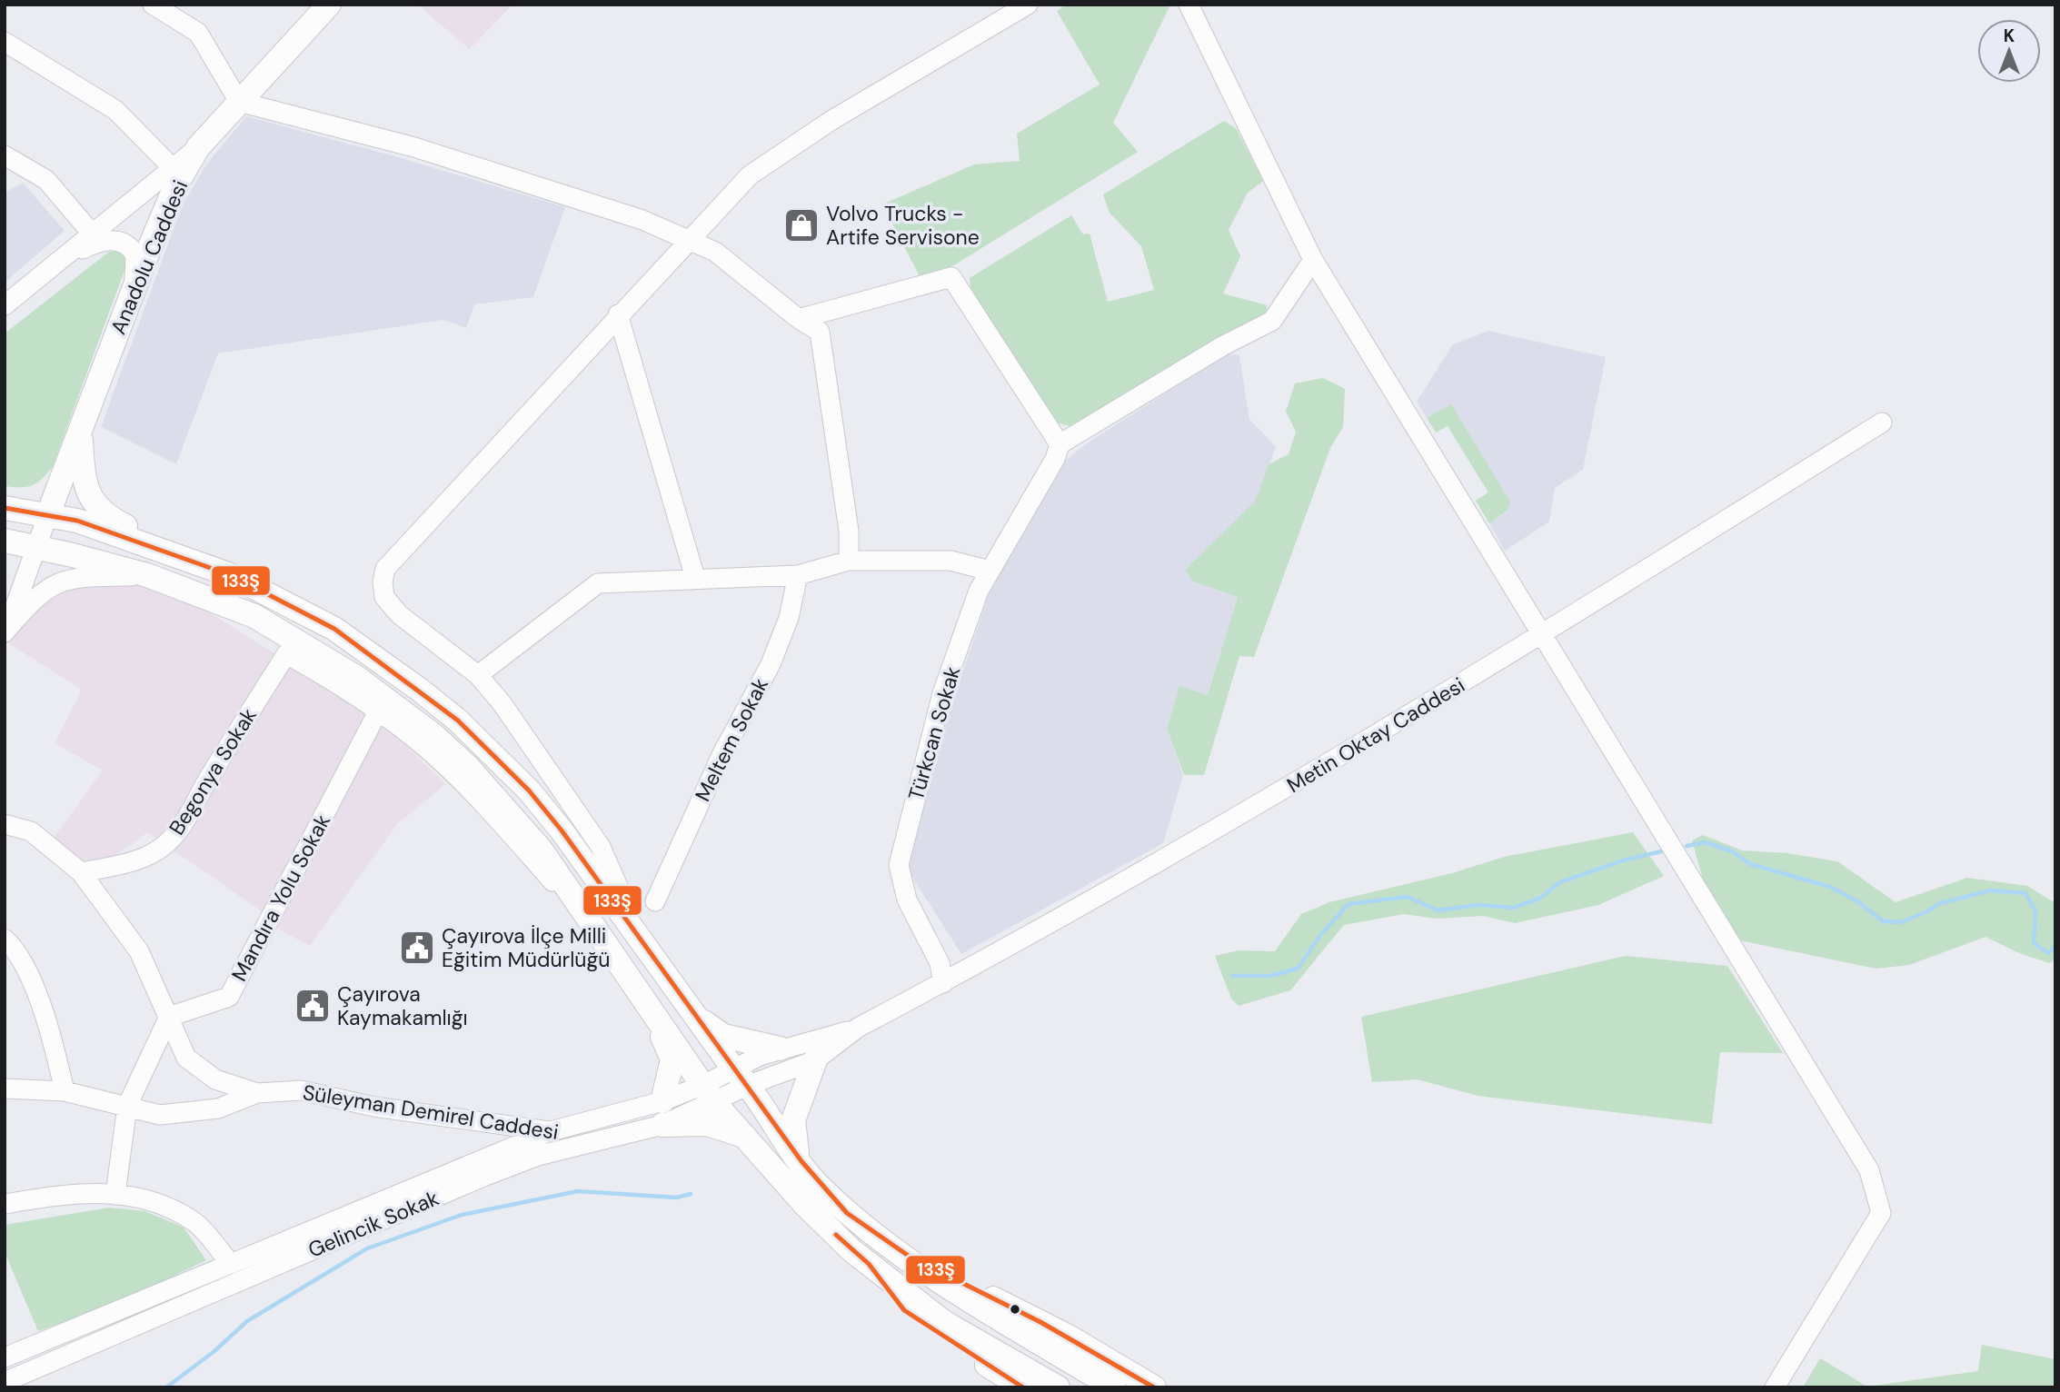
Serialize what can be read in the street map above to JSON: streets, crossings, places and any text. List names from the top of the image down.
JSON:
{
  "streets": {
    "main road": ["Anadolu Caddesi"],
    "street": [
      "Türkcan Sokak",
      "Metin Oktay Caddesi",
      "Meltem Sokak",
      "Begonya Sokak",
      "Mandıra Yolu Sokak",
      "Süleyman Demirel Caddesi",
      "Gelincik Sokak"
    ]
  },
  "crossings": [
    ["Türkcan Sokak", "Metin Oktay Caddesi"],
    ["Metin Oktay Caddesi", "Gelincik Sokak"],
    ["Begonya Sokak", "Mandıra Yolu Sokak"],
    ["Begonya Sokak", "Süleyman Demirel Caddesi"],
    ["Mandıra Yolu Sokak", "Süleyman Demirel Caddesi"],
    ["Süleyman Demirel Caddesi", "Gelincik Sokak"]
  ],
  "places": {
    "shop": ["Volvo Trucks - Artife Servisone"],
    "public building": ["Çayırova İlçe Milli Eğitim Müdürlüğü", "Çayırova Kaymakamlığı"]
  },
  "lines": ["transit line 133Ş"],
  "north": "top"
}
